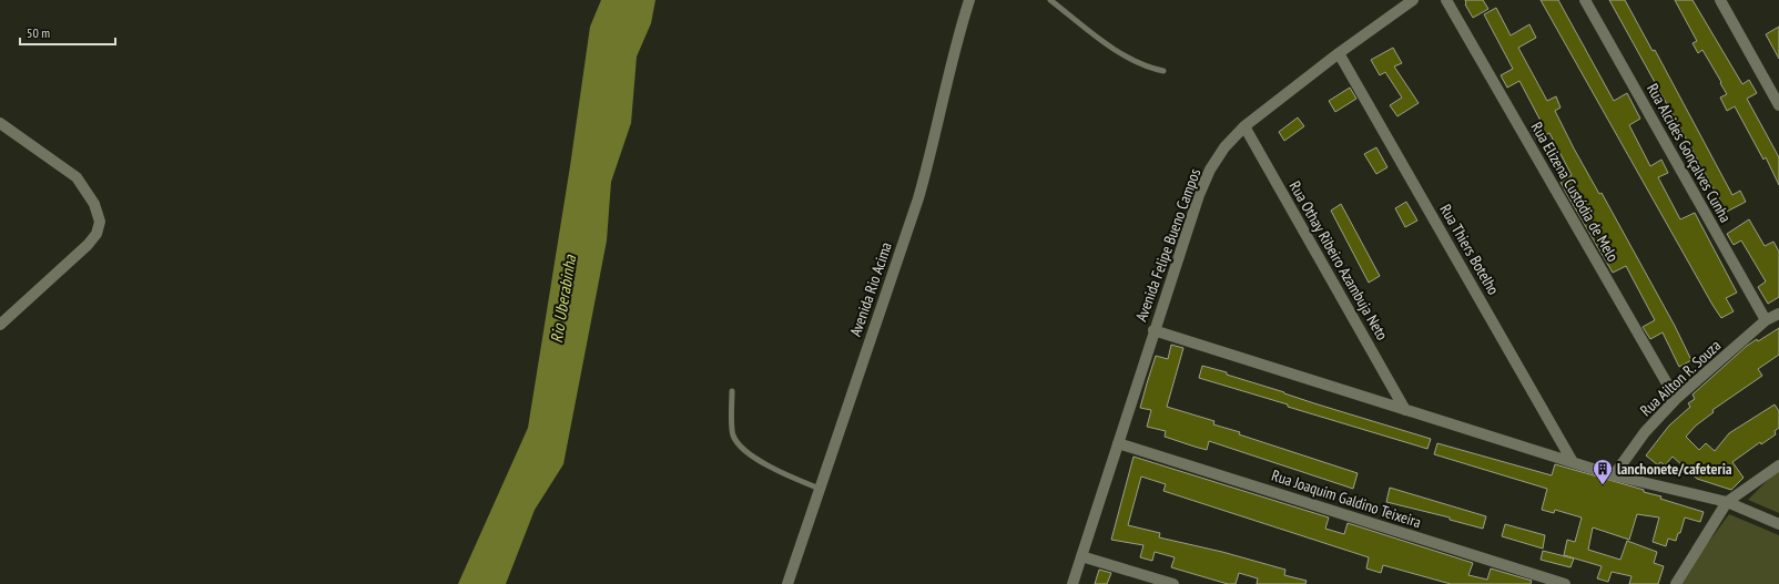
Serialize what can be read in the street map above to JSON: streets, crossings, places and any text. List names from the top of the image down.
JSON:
{
  "streets": {
    "street": [
      "Rua Alcides Gonçalves Cunha",
      "Rua Elizena Custódia de Melo",
      "Avenida Felipe Bueno Campos",
      "Rua Thiers Botelho",
      "Rua Othay Ribeiro Azambuja Neto",
      "Avenida Rio Acima",
      "Rua Ailton R. Souza",
      "Rua Joaquim Galdino Teixeira"
    ]
  },
  "crossings": [
    ["Rua Alcides Gonçalves Cunha", "Rua Ailton R. Souza"],
    ["Rua Elizena Custódia de Melo", "Rua Ailton R. Souza"],
    ["Avenida Felipe Bueno Campos", "Rua Thiers Botelho"],
    ["Avenida Felipe Bueno Campos", "Rua Othay Ribeiro Azambuja Neto"],
    ["Avenida Felipe Bueno Campos", "Rua Joaquim Galdino Teixeira"]
  ],
  "water": ["Rio Uberabinha"],
  "places": {
    "building": ["lanchonete/cafeteria"]
  },
  "scale_bar": "50 m"
}
